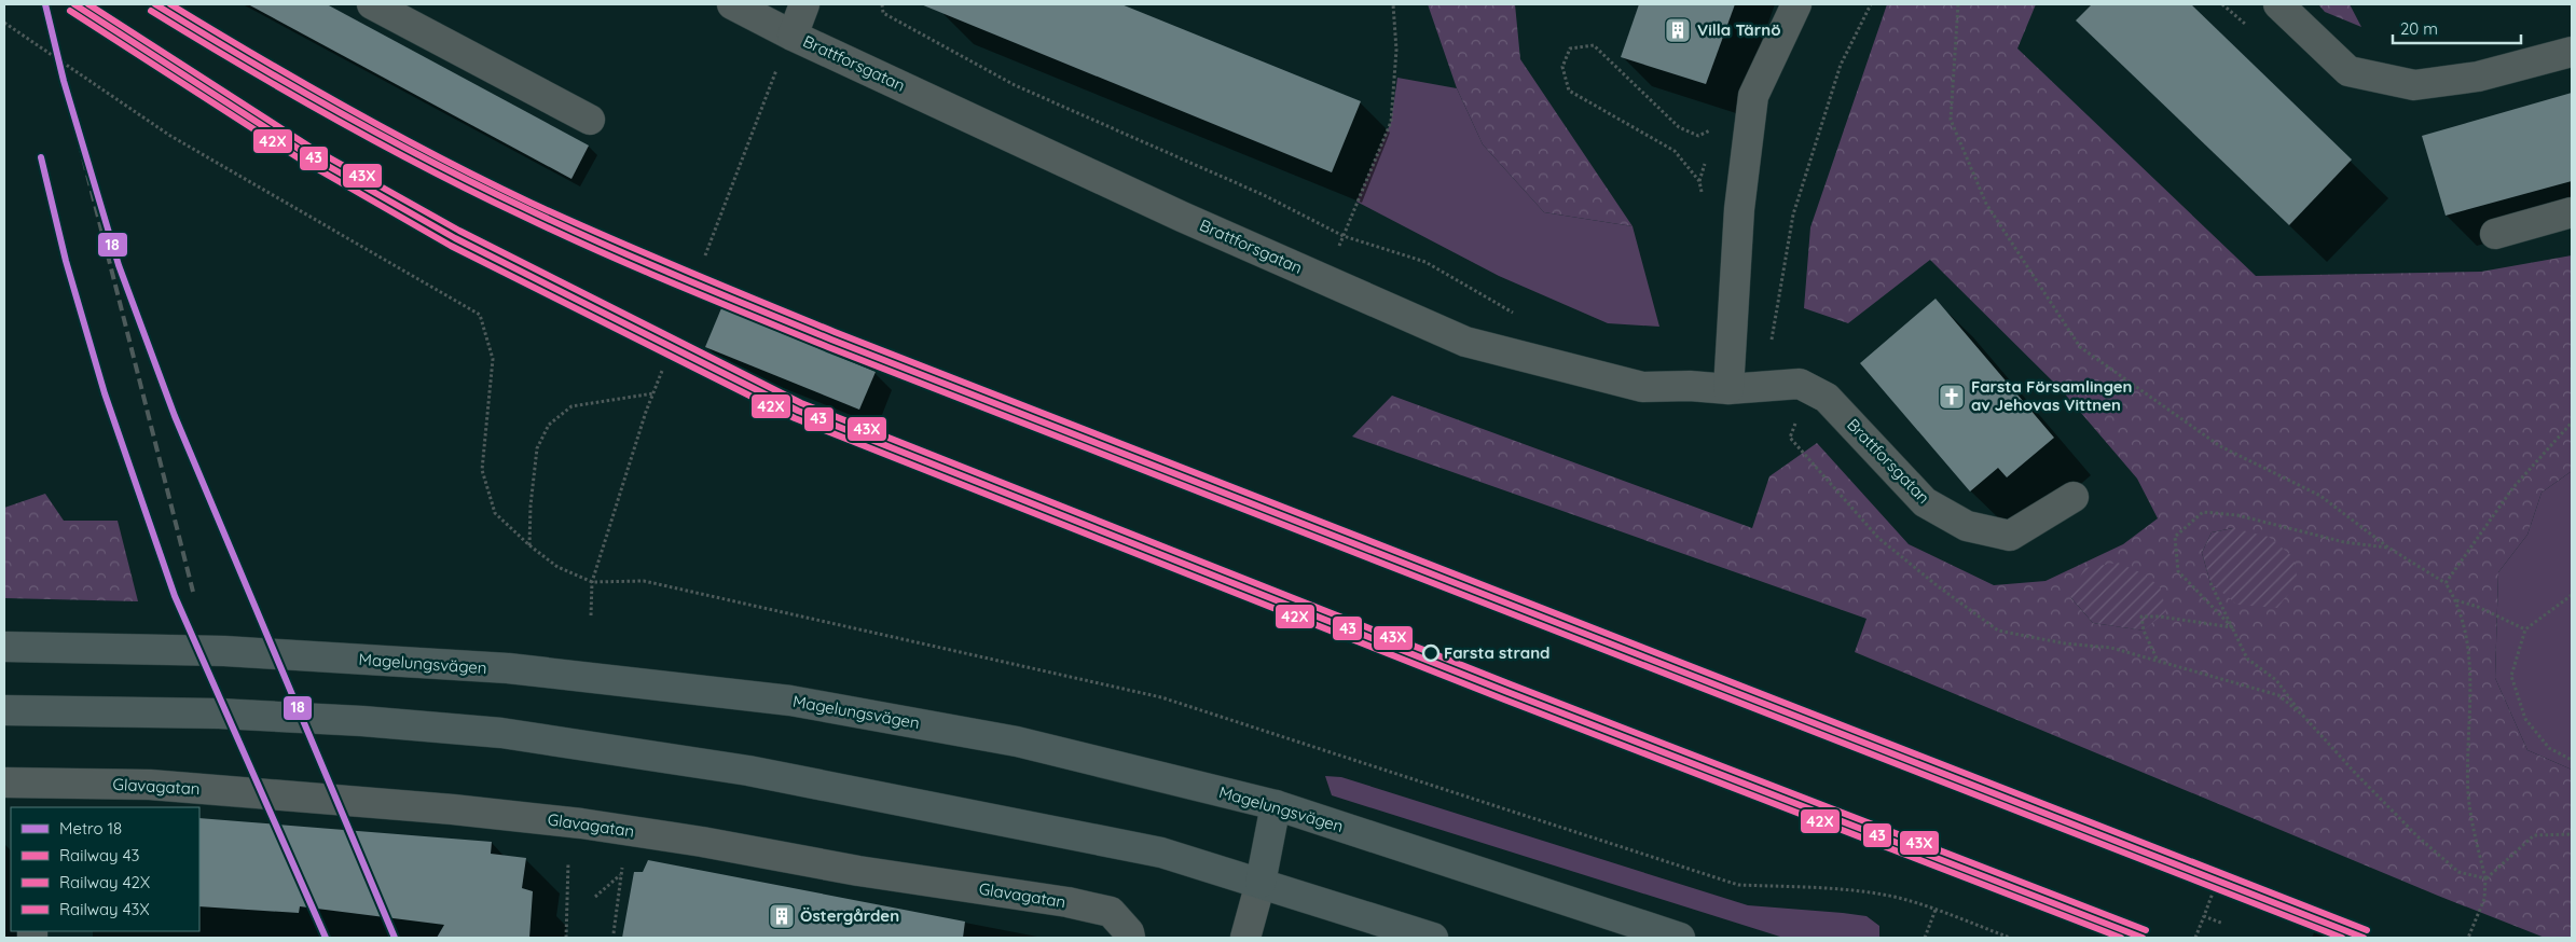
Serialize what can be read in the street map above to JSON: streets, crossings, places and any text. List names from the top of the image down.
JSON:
{
  "streets": {
    "main road": ["Magelungsvägen"],
    "street": ["Brattforsgatan", "Glavagatan"]
  },
  "places": {
    "building": ["Villa Tärnö", "Östergården"],
    "church": ["Farsta Församlingen av Jehovas Vittnen"],
    "other": ["Farsta strand"]
  },
  "lines": [
    "metro line 18",
    "rail line 43",
    "rail line 43X",
    "rail line 42X"
  ],
  "legend": [
    "Metro 18",
    "Railway 43",
    "Railway 42X",
    "Railway 43X"
  ],
  "scale_bar": "20 m"
}
